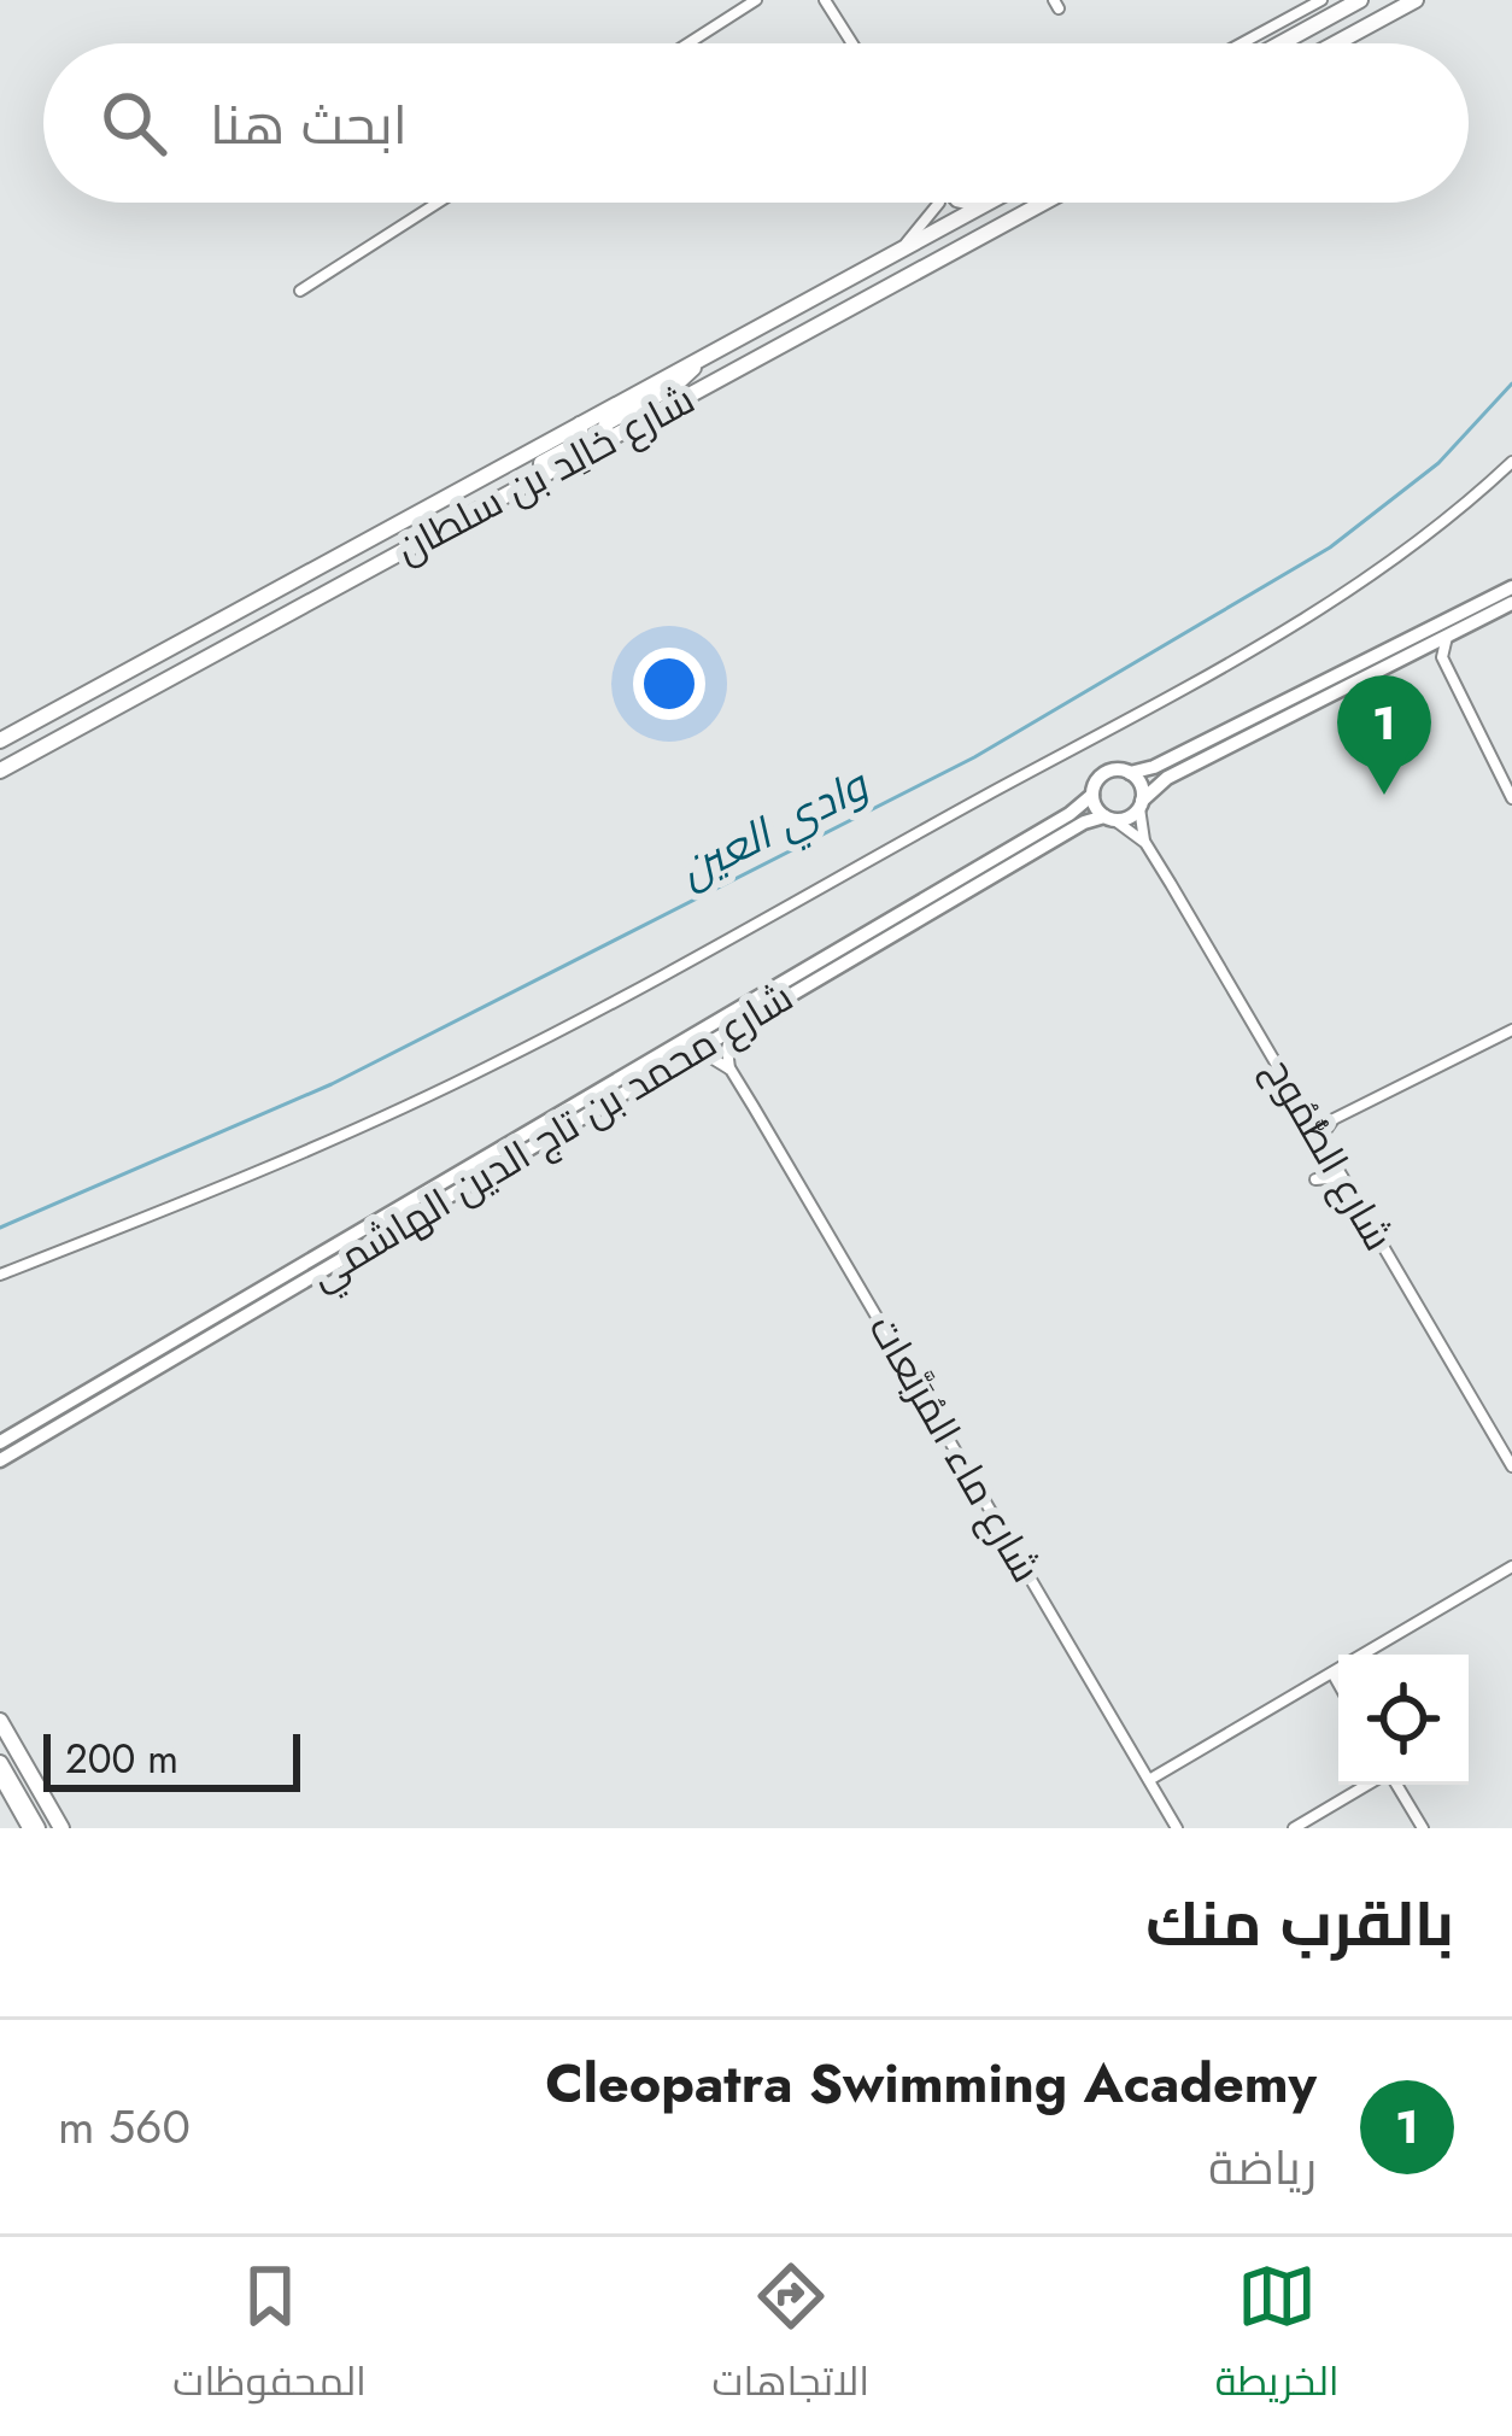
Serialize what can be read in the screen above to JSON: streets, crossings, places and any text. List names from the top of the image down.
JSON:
{
  "streets": {
    "main road": ["شارع خالِد بن سلطان"],
    "street": ["شارع محمد بن تاج الدين الهاشمي", "شارع الطُّمُوح", "شارع ماء المُرَبَّعات"]
  },
  "crossings": [
    ["شارع محمد بن تاج الدين الهاشمي", "شارع الطُّمُوح"],
    ["شارع محمد بن تاج الدين الهاشمي", "شارع ماء المُرَبَّعات"]
  ],
  "water": ["وادي العين"],
  "scale_bar": "200 m",
  "page": {
    "search": "ابحث هنا",
    "pins": "1",
    "scale": "200 m",
    "heading": "بالقرب منك",
    "list": [
      {
        "mark": "1",
        "name": "Cleopatra Swimming Academy",
        "note": "رياضة",
        "value": "560 m"
      }
    ],
    "nav": ["الخريطة", "الاتجاهات", "المحفوظات"]
  }
}
